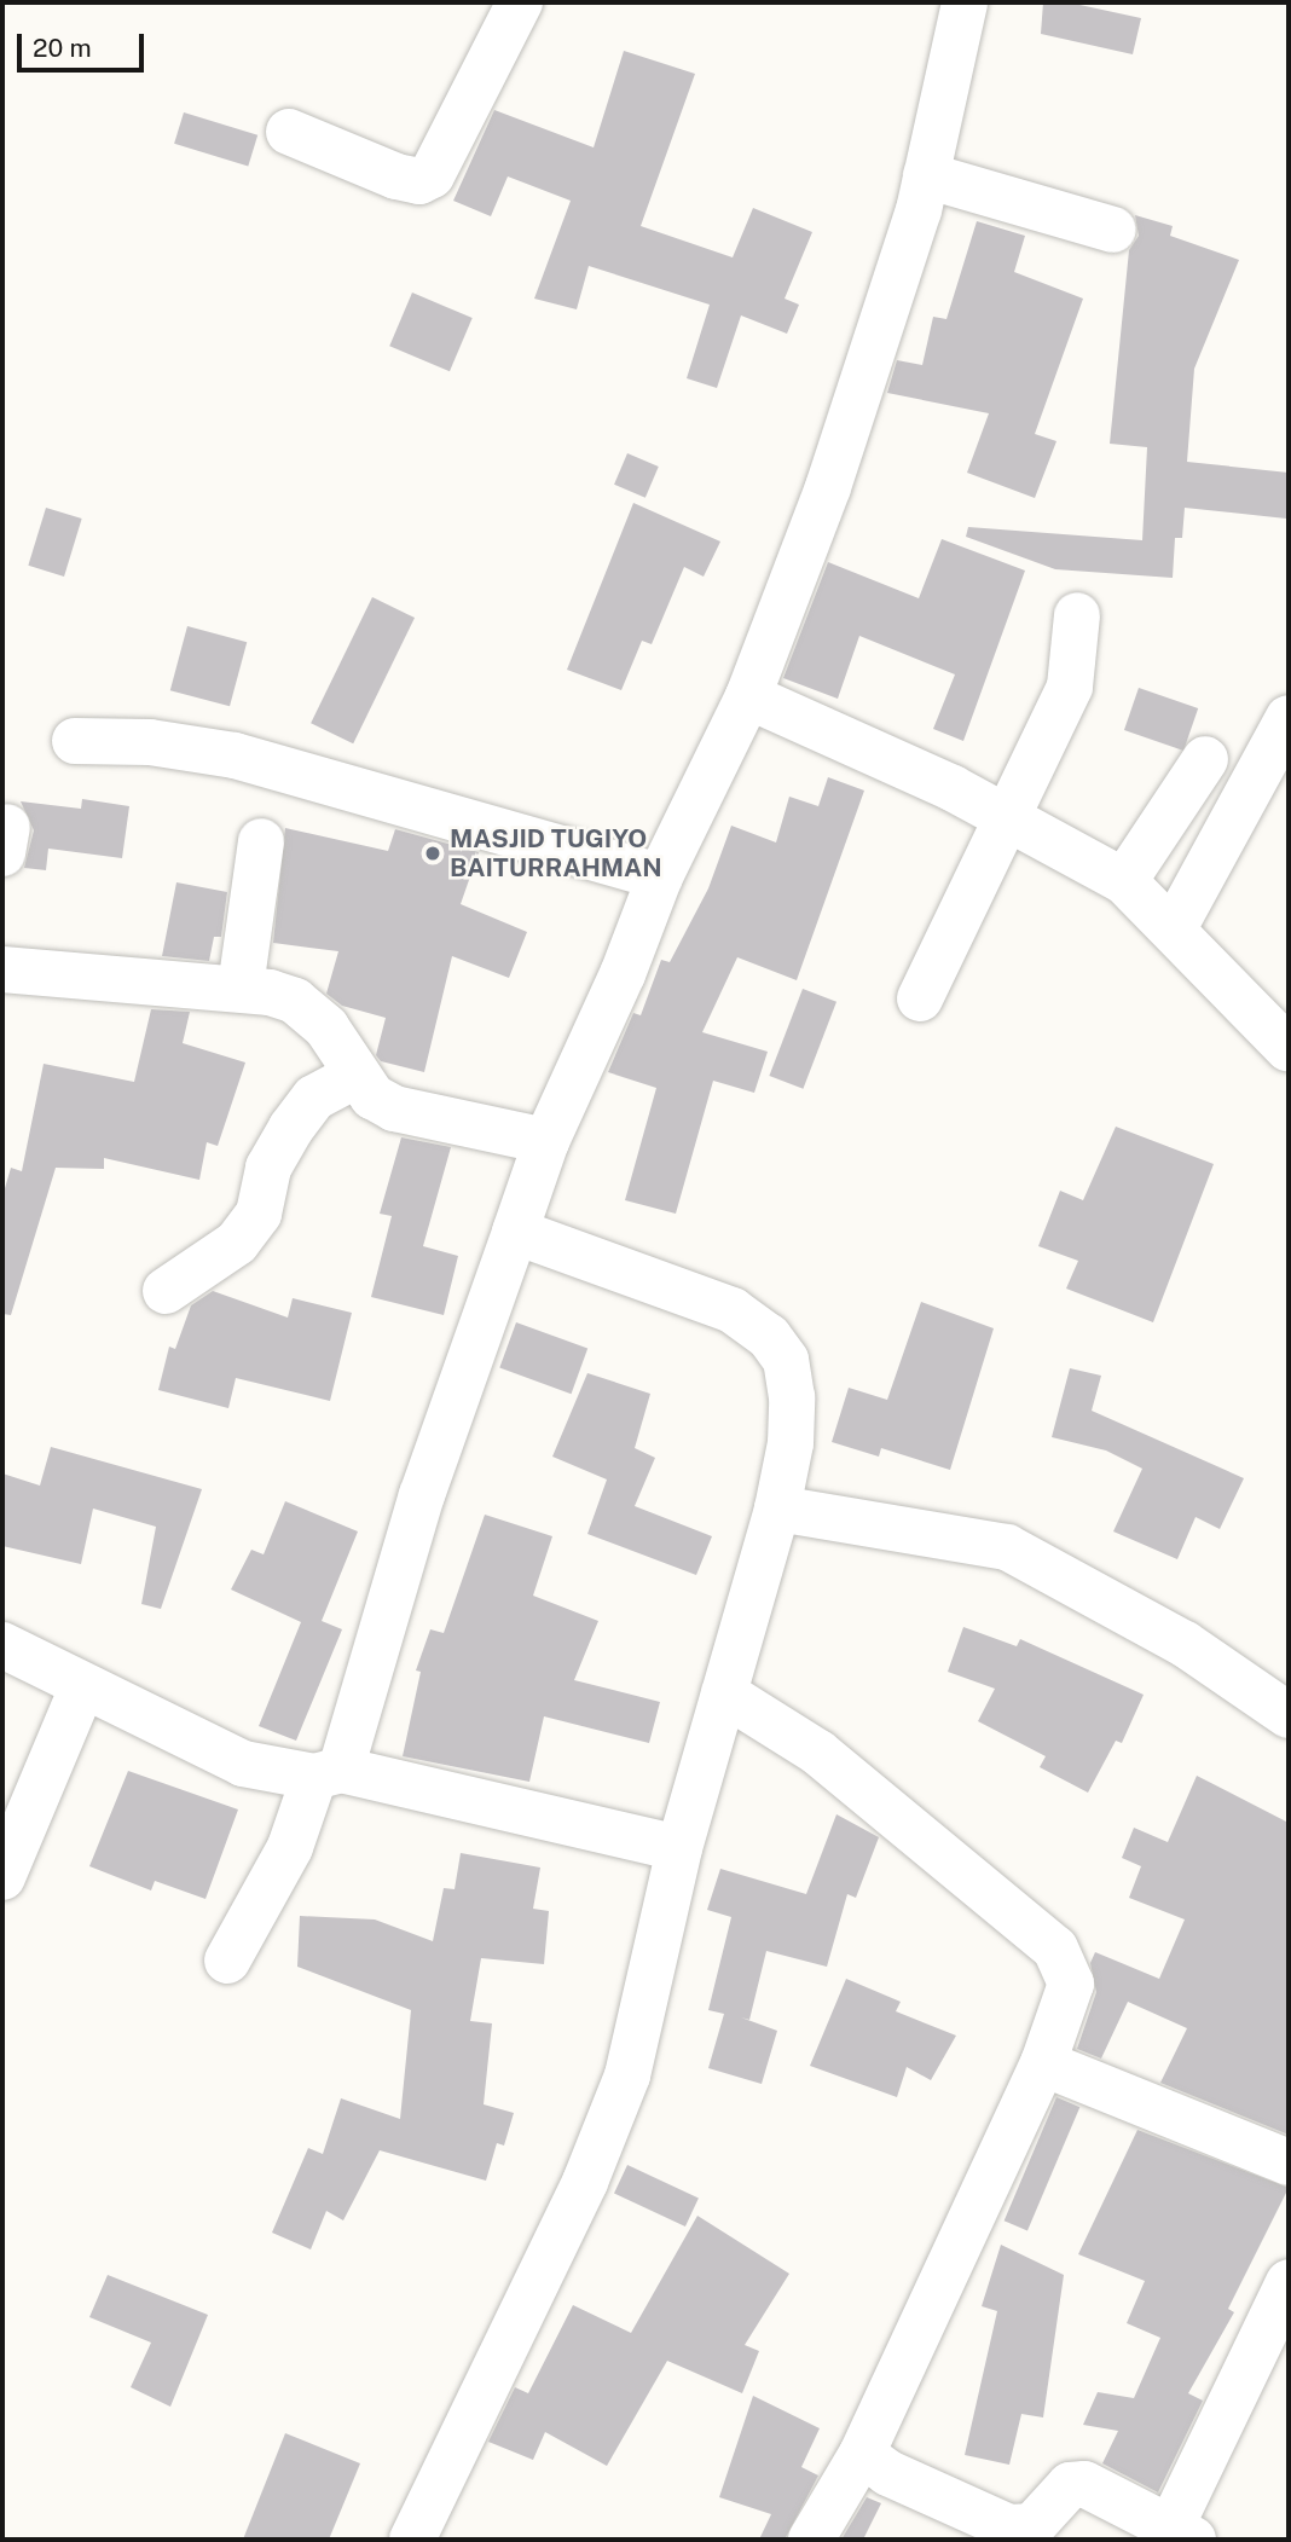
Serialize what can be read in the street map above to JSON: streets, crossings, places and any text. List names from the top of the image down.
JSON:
{
  "places": ["MASJID TUGIYO BAITURRAHMAN"],
  "scale_bar": "20 m"
}
